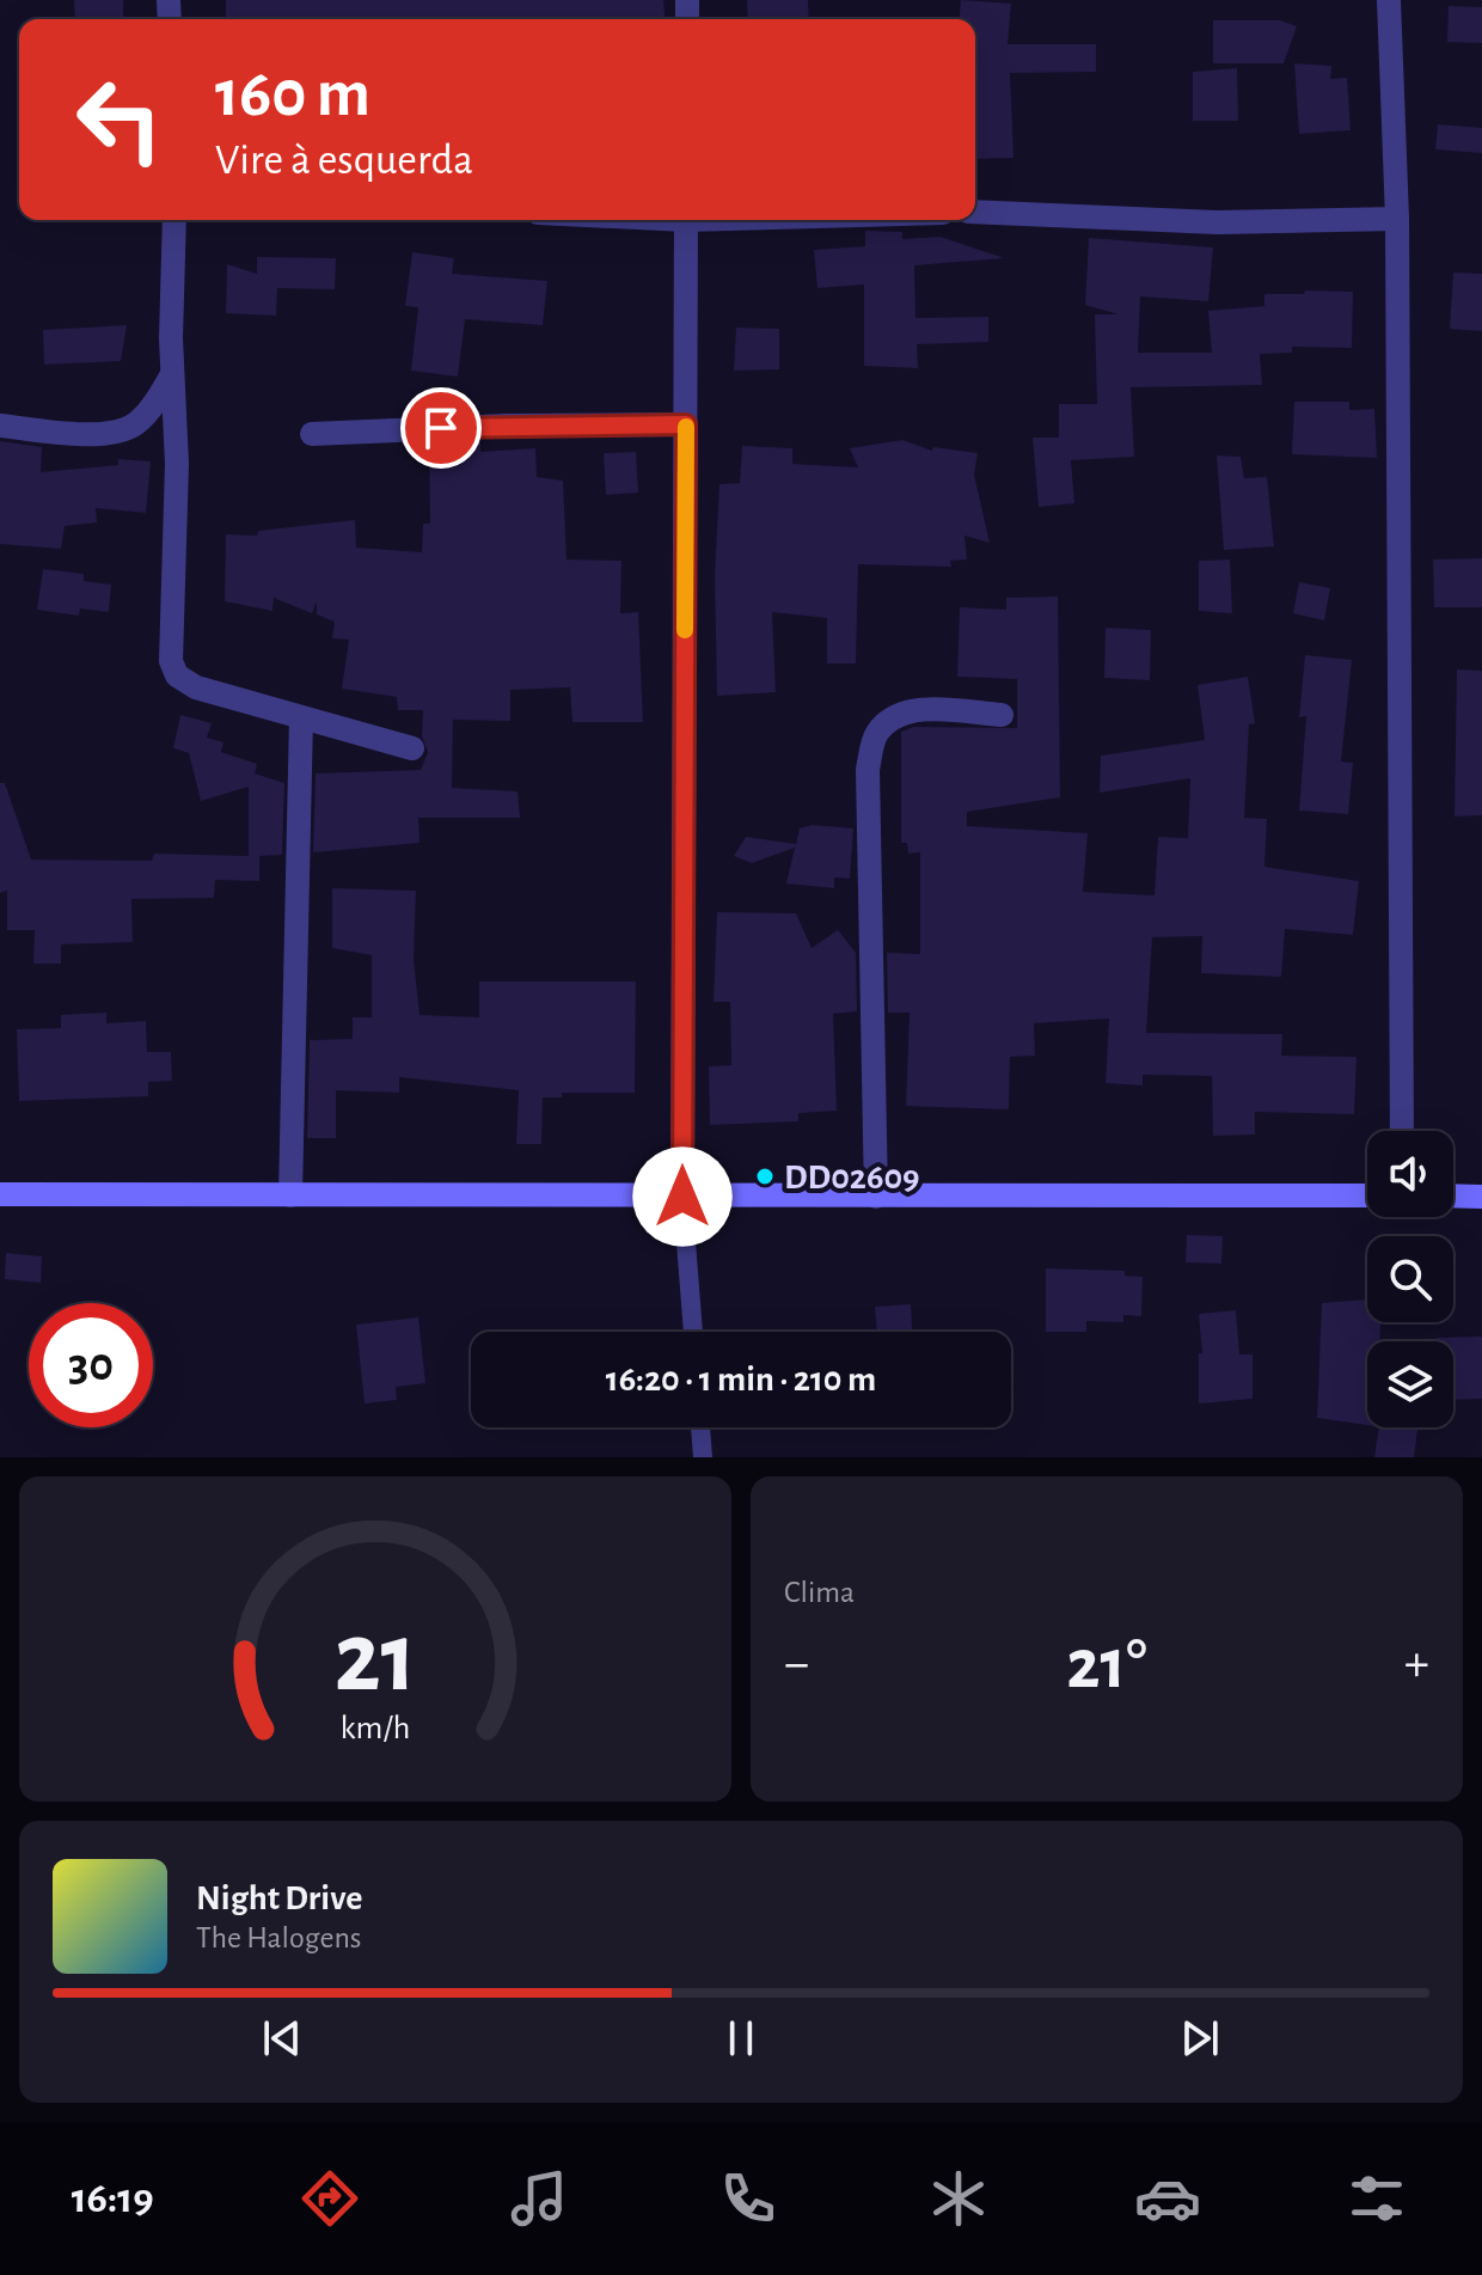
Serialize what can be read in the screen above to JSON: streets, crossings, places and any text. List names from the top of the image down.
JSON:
{
  "places": ["DD02609"],
  "page": {
    "turn": ["160 m", "Vire à esquerda"],
    "limit": "30",
    "trip": "16:20 · 1 min · 210 m",
    "tile": "Clima",
    "heat": ["−", "21°", "+"],
    "song": ["Night Drive", "The Halogens"],
    "tabs": "16:19",
    "gauge": ["21", "km/h"]
  }
}
